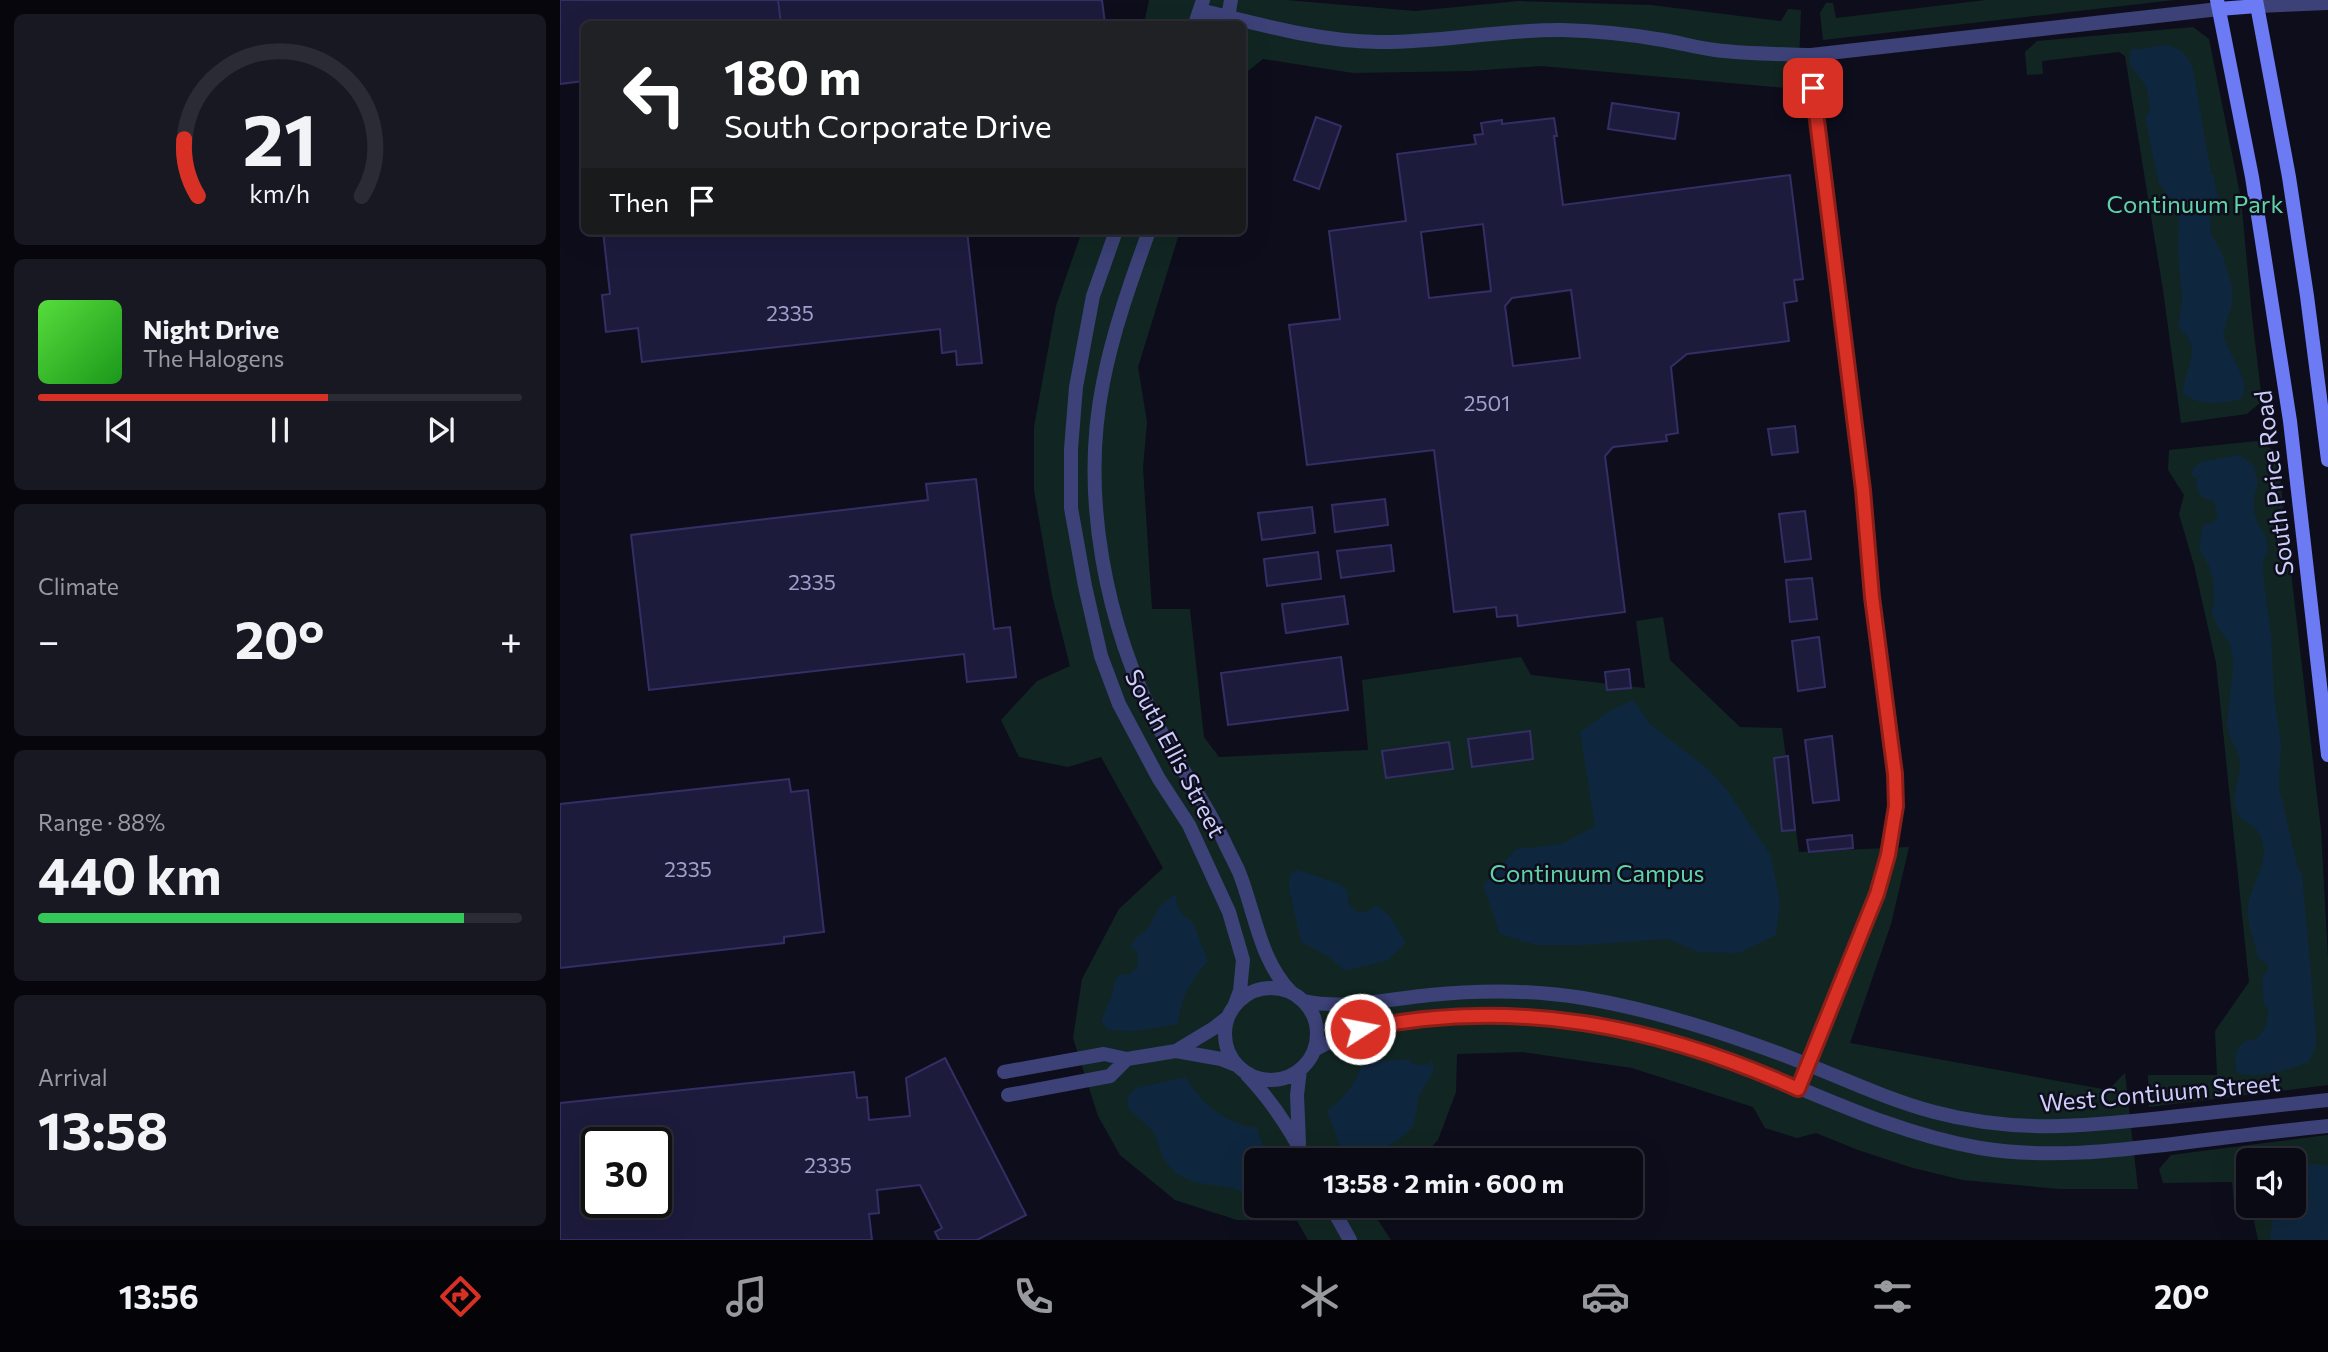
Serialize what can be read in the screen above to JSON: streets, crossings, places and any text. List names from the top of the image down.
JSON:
{
  "streets": {
    "main road": ["South Price Road"],
    "street": ["South Ellis Street", "West Contiuum Street"]
  },
  "crossings": [
    ["South Ellis Street", "West Contiuum Street"]
  ],
  "parks": ["Continuum Park", "Continuum Campus"],
  "house_numbers": [
    "2335",
    "2501",
    "2335",
    "2335",
    "2335"
  ],
  "page": {
    "turn": ["180 m", "South Corporate Drive"],
    "then": "Then",
    "song": ["Night Drive", "The Halogens"],
    "tile": [
      "Climate",
      ["Range · 88%", "440 km"],
      ["Arrival", "13:58"]
    ],
    "heat": ["−", "20°", "+"],
    "limit": "30",
    "trip": "13:58 · 2 min · 600 m",
    "tabs": ["13:56", "20°"],
    "gauge": ["21", "km/h"]
  }
}
